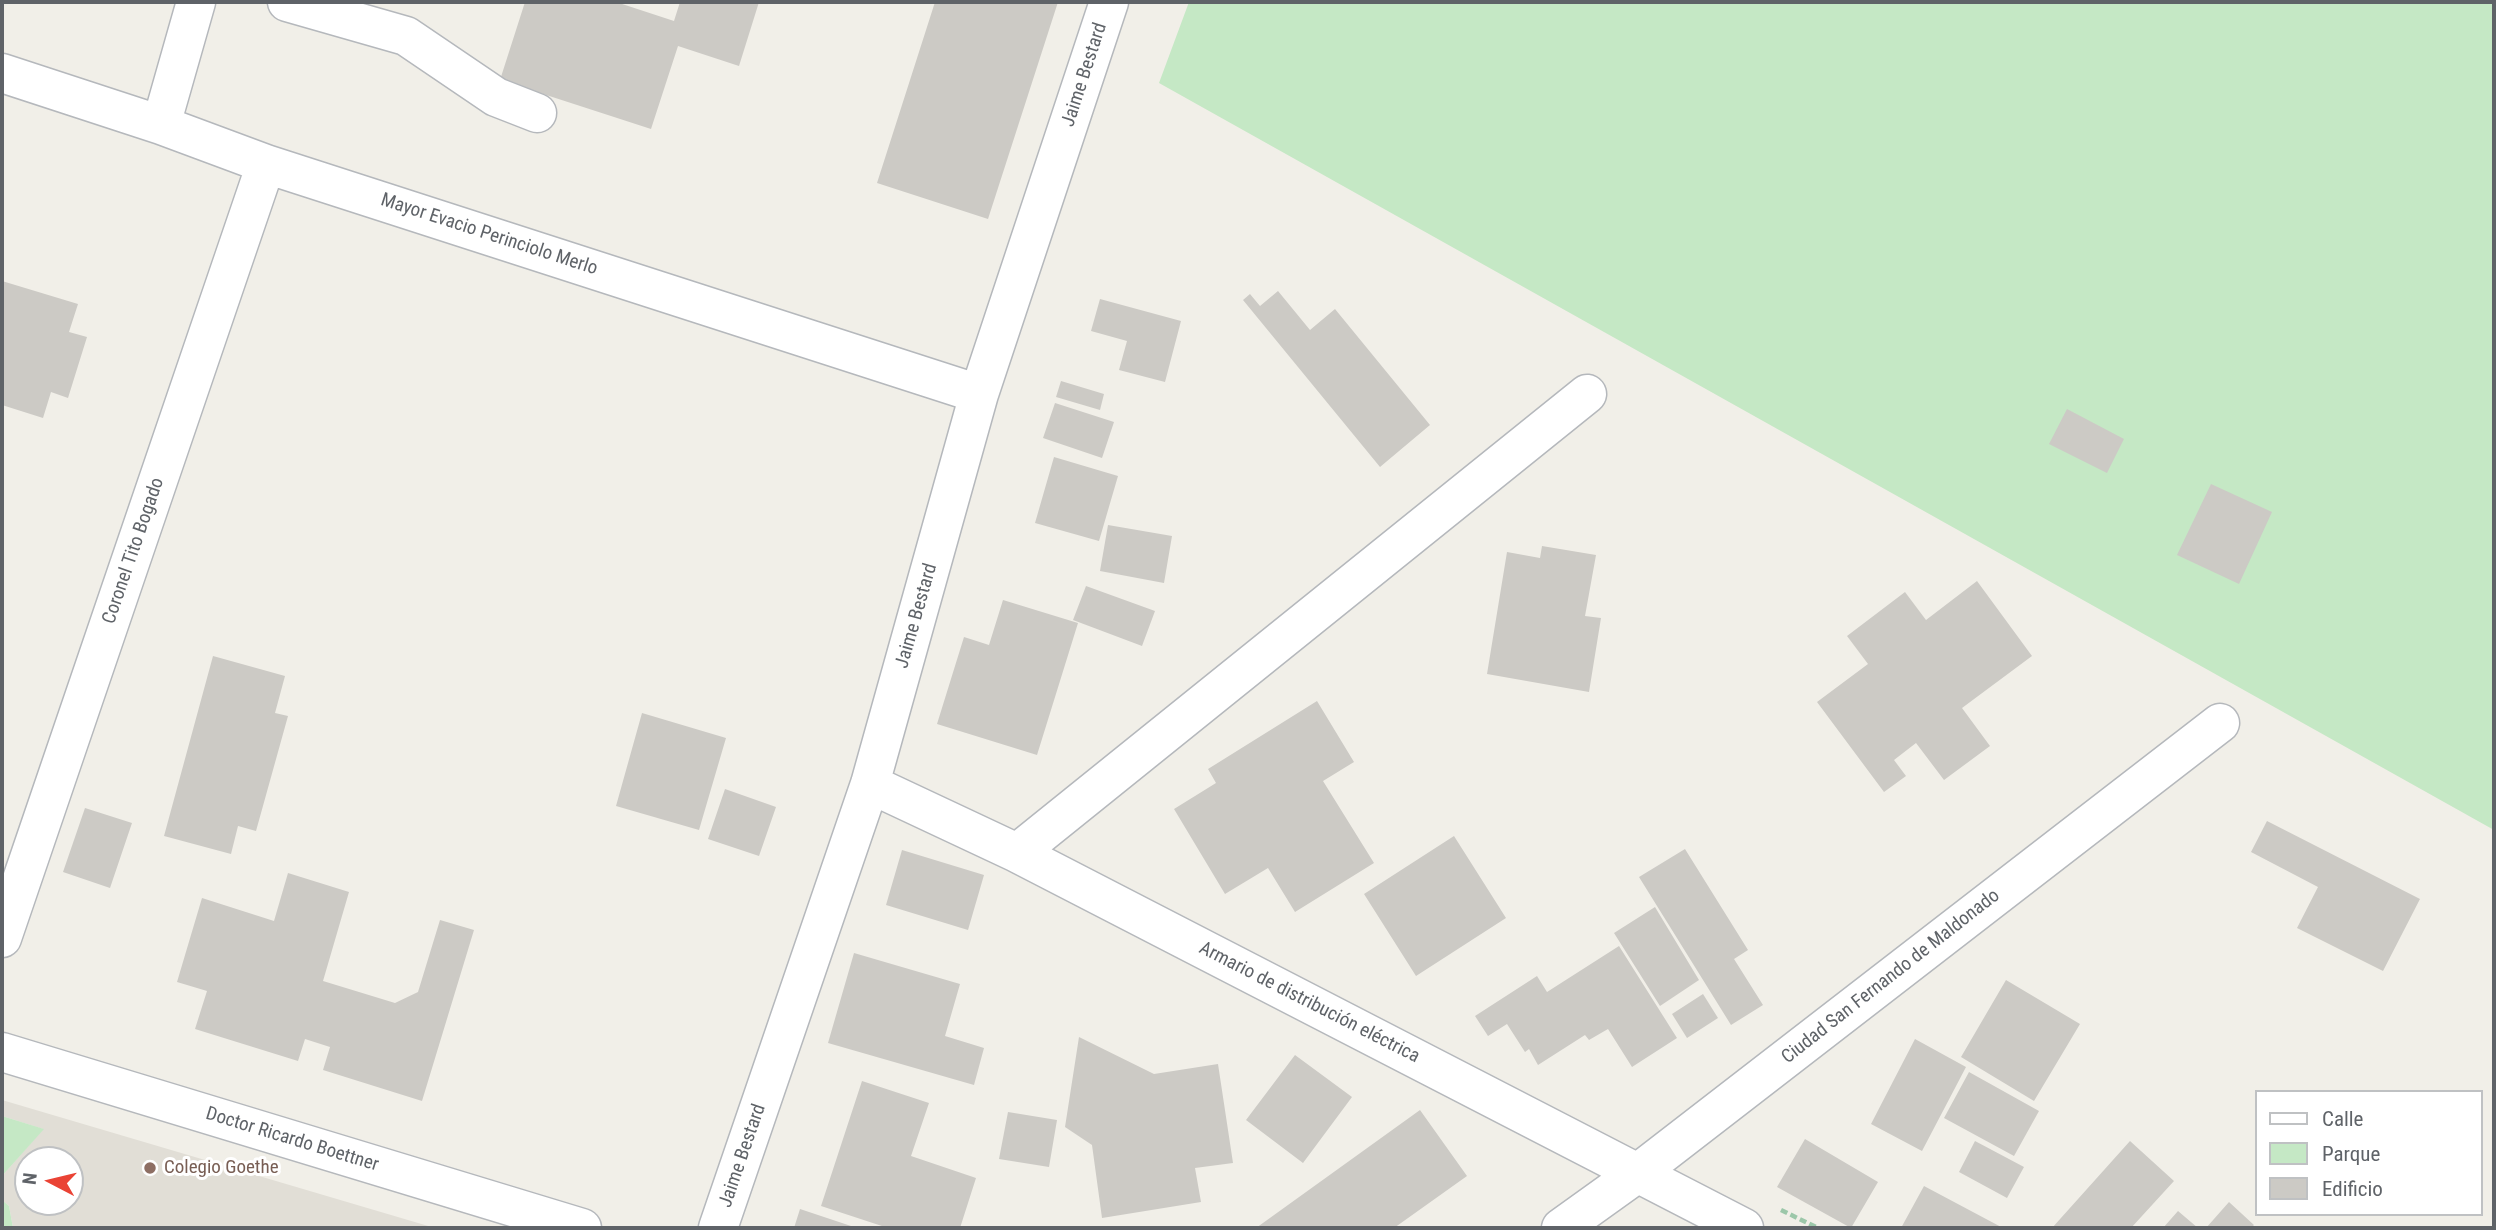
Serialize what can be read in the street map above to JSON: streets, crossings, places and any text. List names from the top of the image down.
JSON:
{
  "streets": {
    "street": [
      "Jaime Bestard",
      "Mayor Evacio Perinciolo Merlo",
      "Coronel Tito Bogado",
      "Ciudad San Fernando de Maldonado",
      "Armario de distribución eléctrica",
      "Doctor Ricardo Boettner"
    ]
  },
  "crossings": [
    ["Jaime Bestard", "Mayor Evacio Perinciolo Merlo"],
    ["Jaime Bestard", "Armario de distribución eléctrica"],
    ["Mayor Evacio Perinciolo Merlo", "Coronel Tito Bogado"],
    ["Ciudad San Fernando de Maldonado", "Armario de distribución eléctrica"]
  ],
  "places": ["Colegio Goethe"],
  "legend": ["Calle", "Parque", "Edificio"],
  "north": "left"
}
